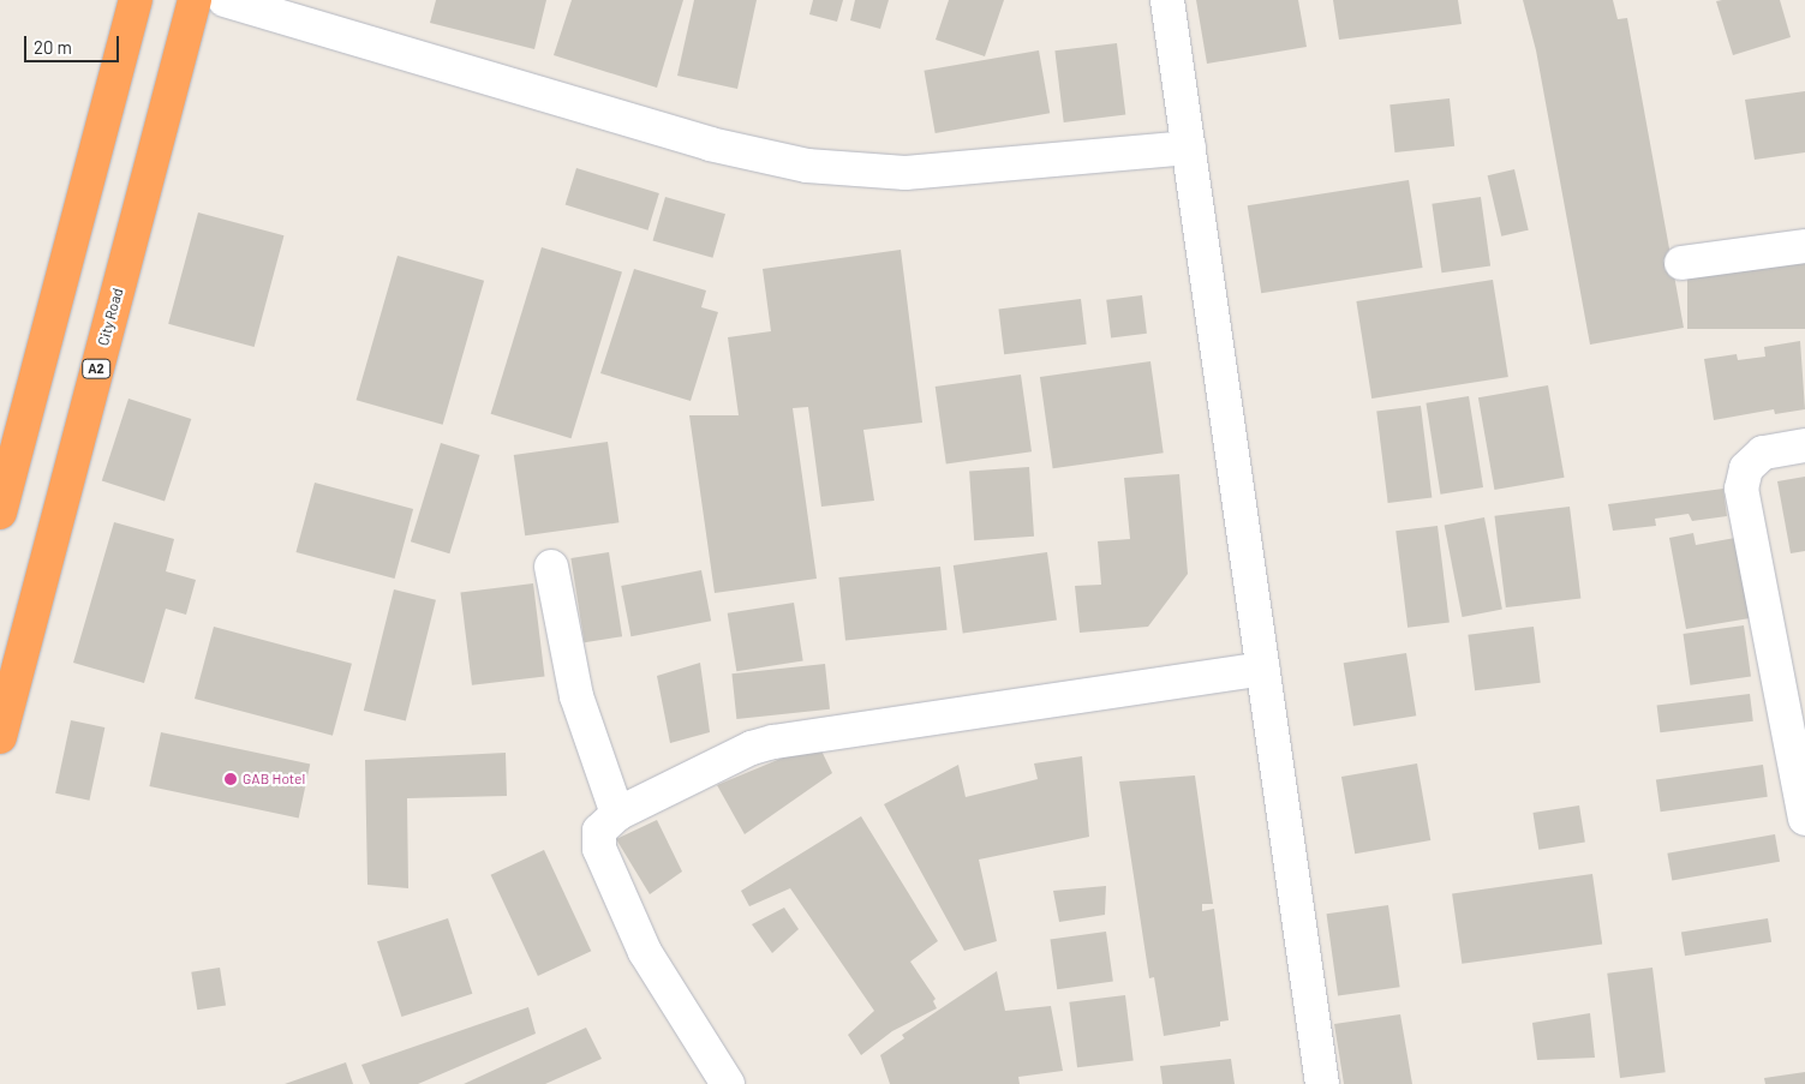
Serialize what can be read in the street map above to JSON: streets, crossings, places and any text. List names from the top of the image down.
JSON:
{
  "streets": {
    "highway": ["City Road", "A2"]
  },
  "places": ["GAB Hotel"],
  "scale_bar": "20 m"
}
